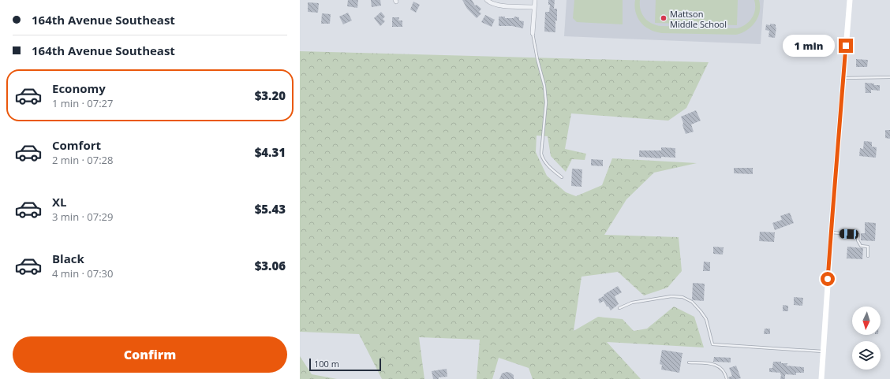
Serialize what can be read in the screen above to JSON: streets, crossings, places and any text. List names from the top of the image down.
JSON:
{
  "places": ["Mattson Middle School"],
  "scale_bar": "100 m",
  "north": "bottom",
  "page": {
    "banner": ["164th Avenue Southeast", "164th Avenue Southeast"],
    "bubble": "1 min",
    "list": [
      {
        "name": "Economy",
        "note": "1 min · 07:27",
        "value": "$3.20"
      },
      {
        "name": "Comfort",
        "note": "2 min · 07:28",
        "value": "$4.31"
      },
      {
        "name": "XL",
        "note": "3 min · 07:29",
        "value": "$5.43"
      },
      {
        "name": "Black",
        "note": "4 min · 07:30",
        "value": "$3.06"
      }
    ],
    "buttons": "Confirm",
    "scale": "100 m"
  }
}
